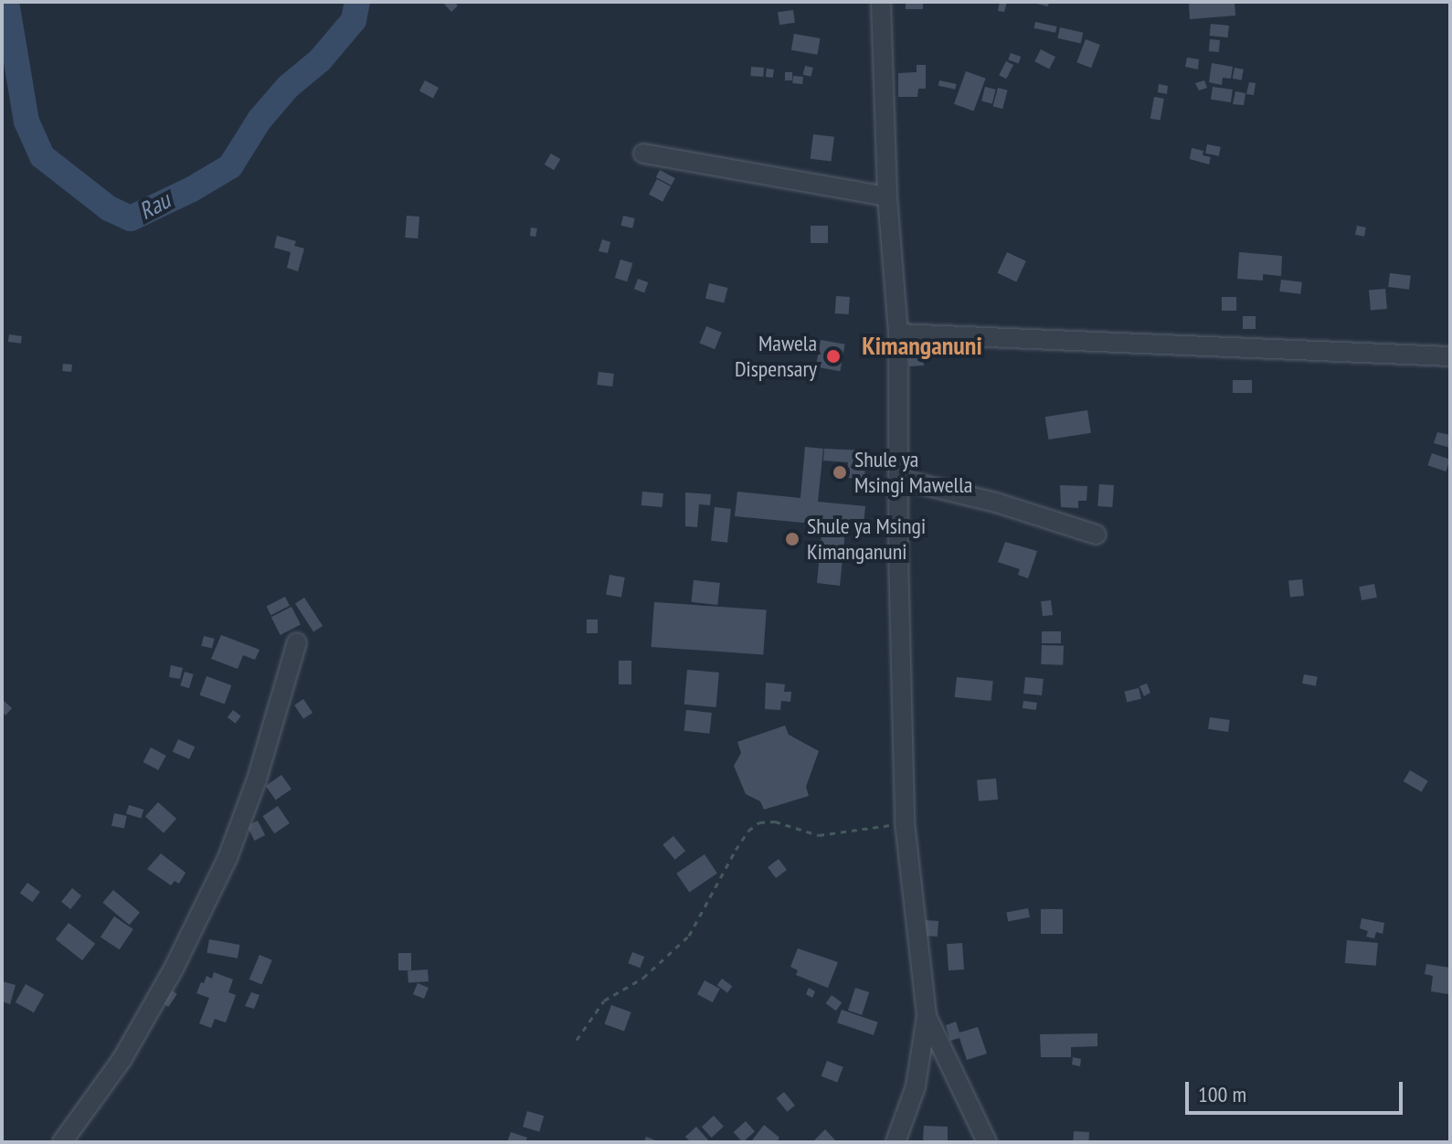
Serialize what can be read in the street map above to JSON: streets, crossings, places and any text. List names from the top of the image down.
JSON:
{
  "districts": ["Kimanganuni"],
  "water": ["Rau"],
  "places": ["Mawela Dispensary", "Shule ya Msingi Mawella", "Shule ya Msingi Kimanganuni"],
  "scale_bar": "100 m"
}
